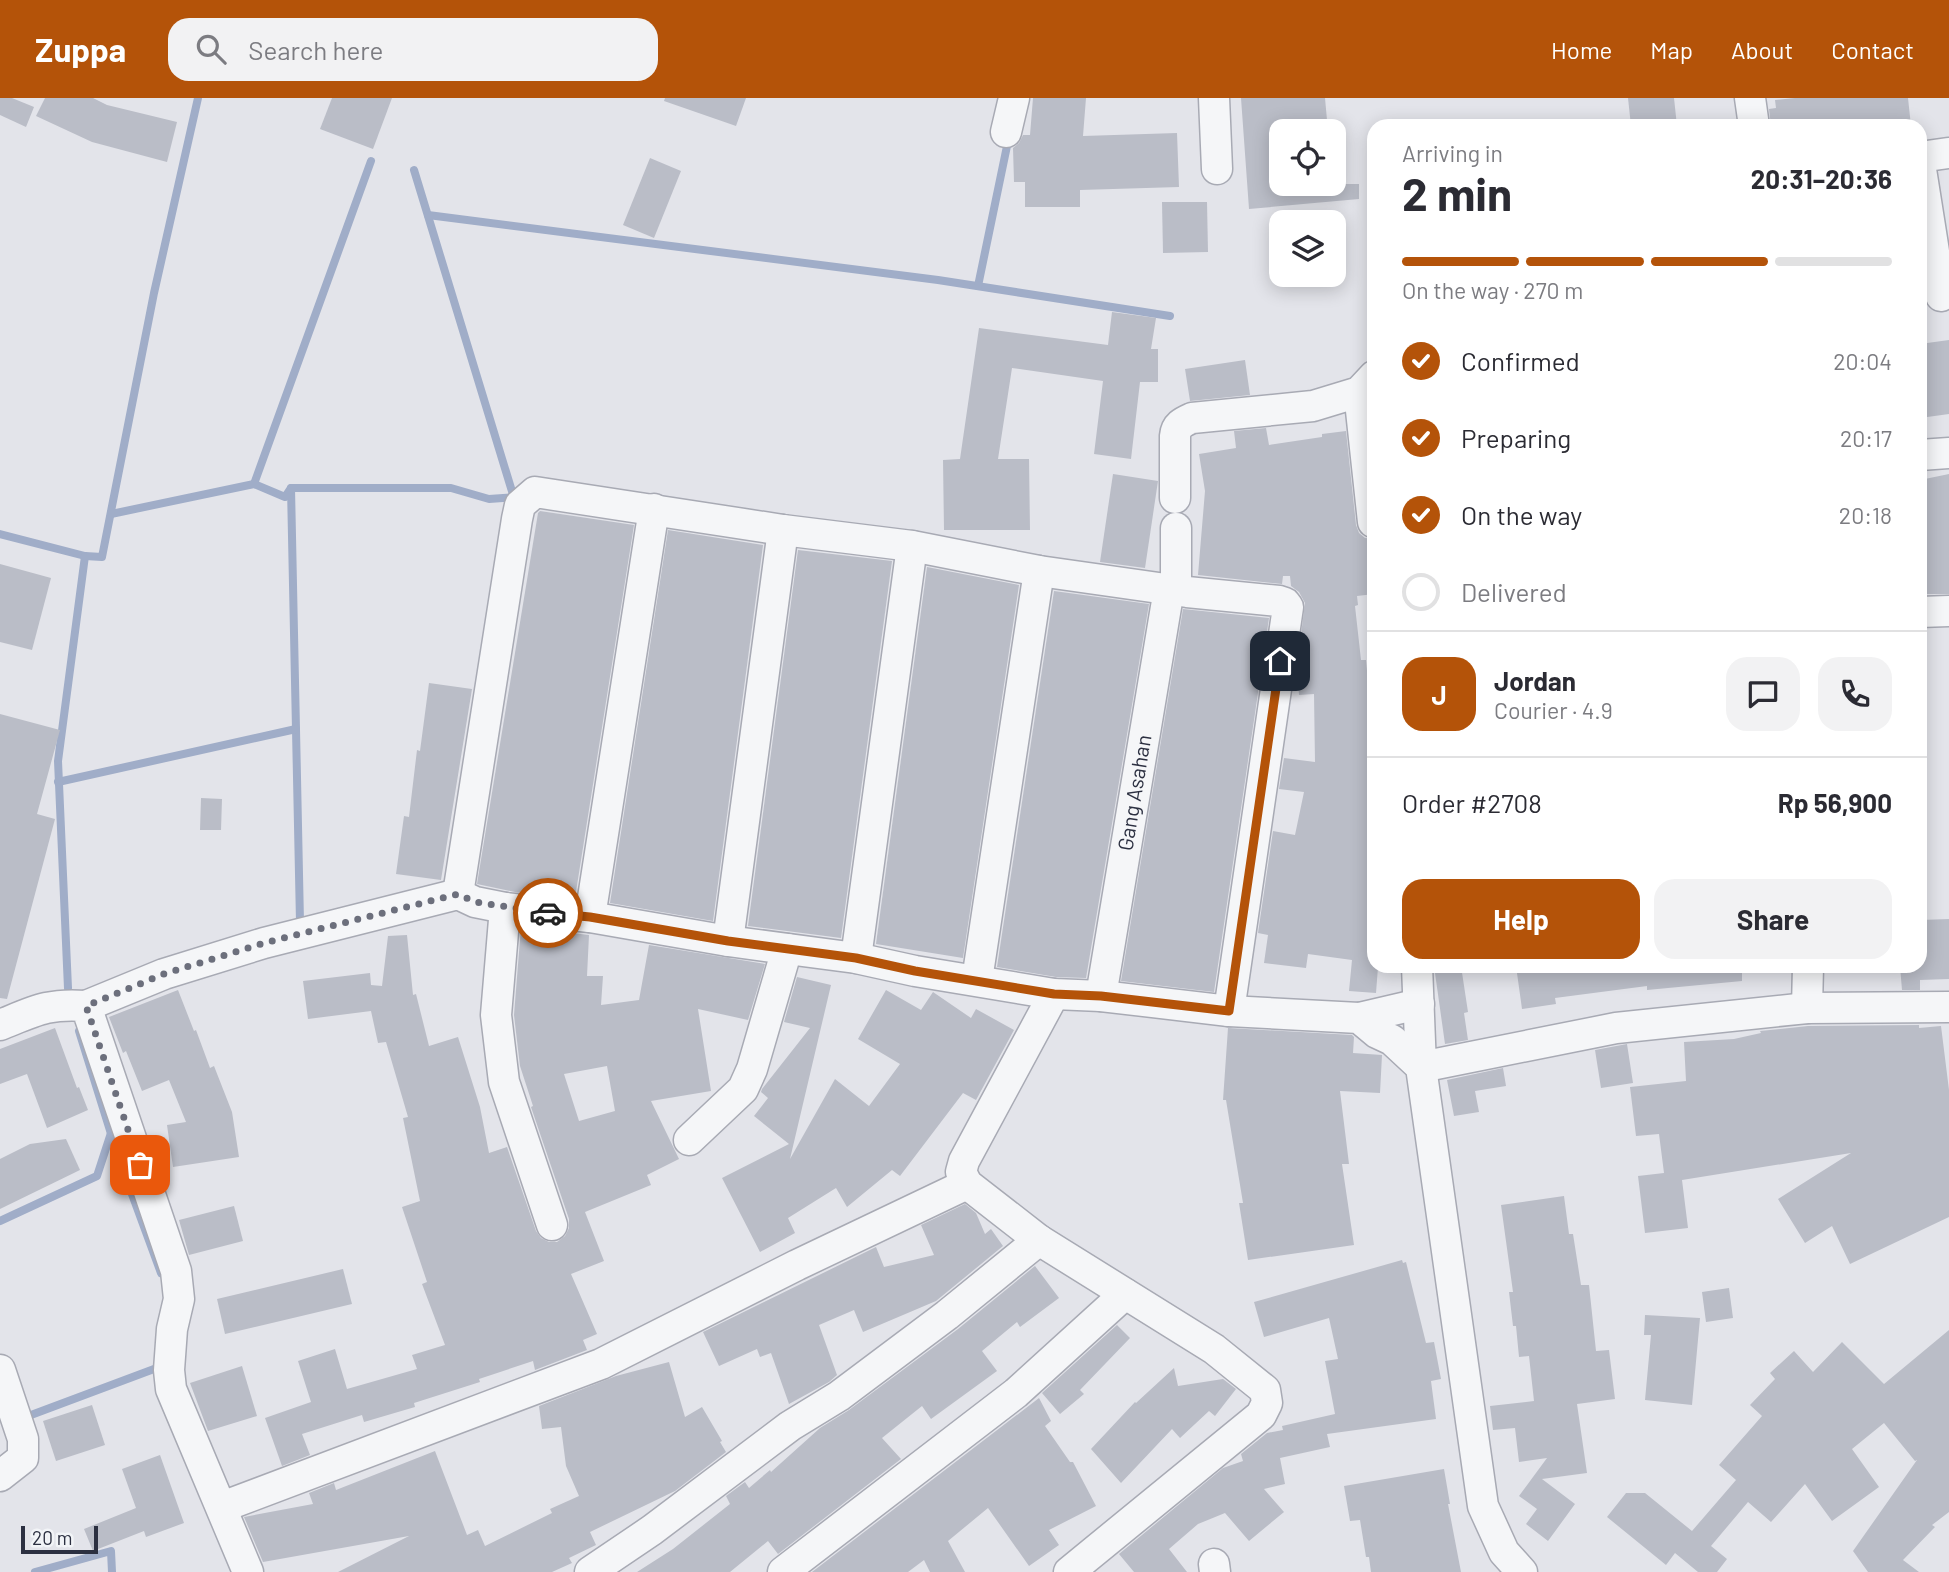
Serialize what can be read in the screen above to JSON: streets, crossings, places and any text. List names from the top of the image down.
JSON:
{
  "streets": {
    "street": ["Gang Asahan"]
  },
  "scale_bar": "20 m",
  "page": {
    "header": "Zuppa",
    "search": "Search here",
    "nav": [
      "Home",
      "Map",
      "About",
      "Contact"
    ],
    "heading": ["2 min", "Arriving in", "20:31–20:36"],
    "panel": [
      "Jordan",
      "Courier · 4.9",
      "Order #2708",
      "Rp 56,900"
    ],
    "bar": "On the way · 270 m",
    "list": [
      ["Confirmed", "20:04"],
      ["Preparing", "20:17"],
      ["On the way", "20:18"],
      "Delivered"
    ],
    "round": "J",
    "buttons": ["Help", "Share"],
    "scale": "20 m"
  }
}
